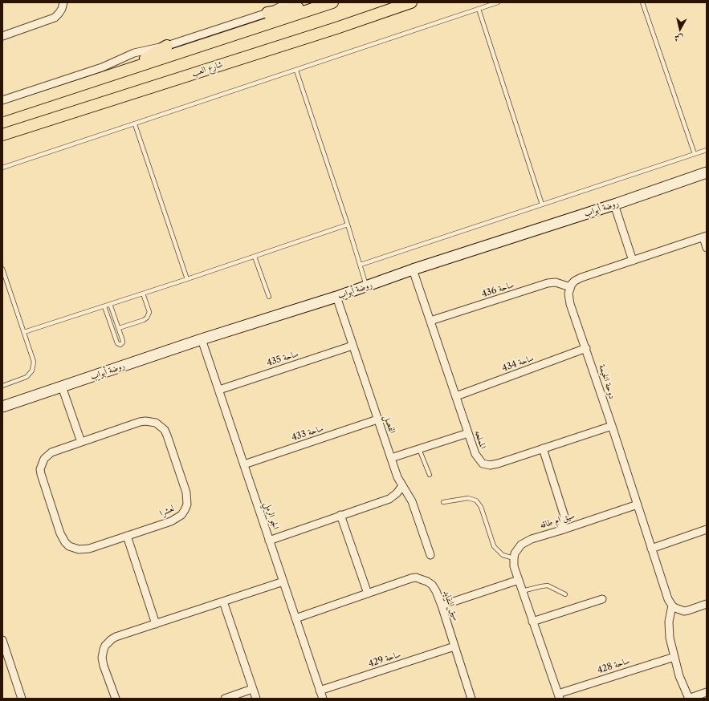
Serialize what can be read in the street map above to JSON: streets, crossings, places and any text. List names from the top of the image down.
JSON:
{
  "streets": {
    "main road": ["شارع العب"],
    "street": [
      "روضة أبواب",
      "ساحة 436",
      "ساحة 435",
      "ساحة 434",
      "دوحة الخيمة",
      "الفصل",
      "ساحة 433",
      "المملحه",
      "لعشرا",
      "الجو الرملي",
      "سيق ام طاقه",
      "سيق النفايد",
      "ساحة 429",
      "ساحة 428"
    ]
  },
  "crossings": [
    ["روضة أبواب", "الفصل"],
    ["روضة أبواب", "المملحه"],
    ["روضة أبواب", "الجو الرملي"],
    ["ساحة 436", "دوحة الخيمة"],
    ["ساحة 436", "المملحه"],
    ["ساحة 435", "الفصل"],
    ["ساحة 435", "الجو الرملي"],
    ["ساحة 434", "دوحة الخيمة"],
    ["ساحة 434", "المملحه"],
    ["دوحة الخيمة", "المملحه"],
    ["دوحة الخيمة", "سيق ام طاقه"],
    ["الفصل", "ساحة 433"],
    ["ساحة 433", "الجو الرملي"],
    ["الجو الرملي", "سيق النفايد"],
    ["الجو الرملي", "ساحة 429"],
    ["سيق النفايد", "ساحة 429"]
  ],
  "north": "bottom"
}
